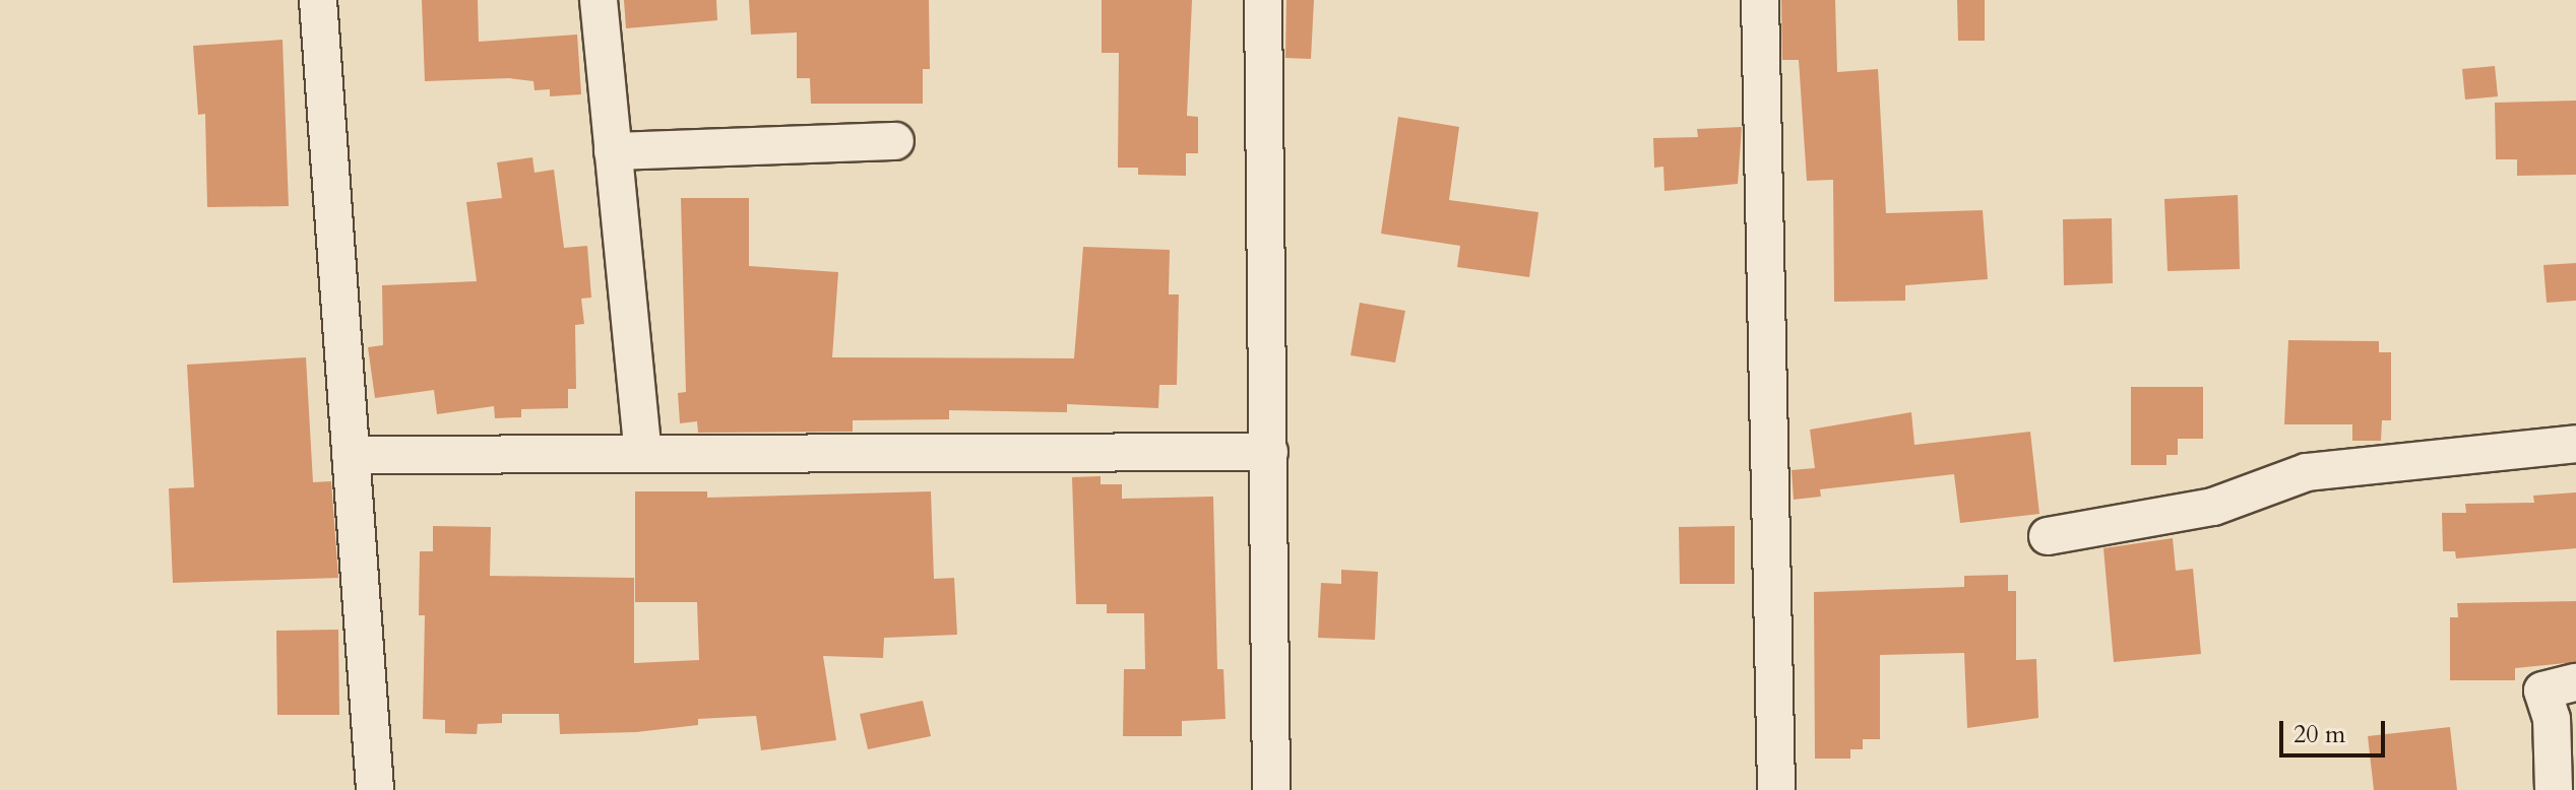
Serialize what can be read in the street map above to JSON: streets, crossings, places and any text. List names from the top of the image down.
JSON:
{
  "scale_bar": "20 m"
}
